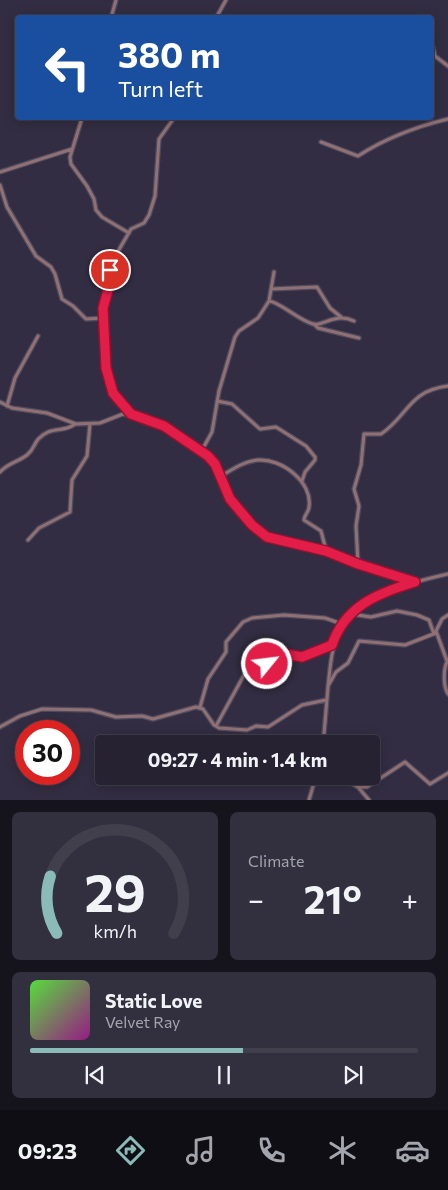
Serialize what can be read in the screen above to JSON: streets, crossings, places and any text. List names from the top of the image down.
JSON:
{
  "page": {
    "turn": ["380 m", "Turn left"],
    "limit": "30",
    "trip": "09:27 · 4 min · 1.4 km",
    "tile": "Climate",
    "heat": ["−", "21°", "+"],
    "song": ["Static Love", "Velvet Ray"],
    "tabs": "09:23",
    "gauge": ["29", "km/h"]
  }
}
